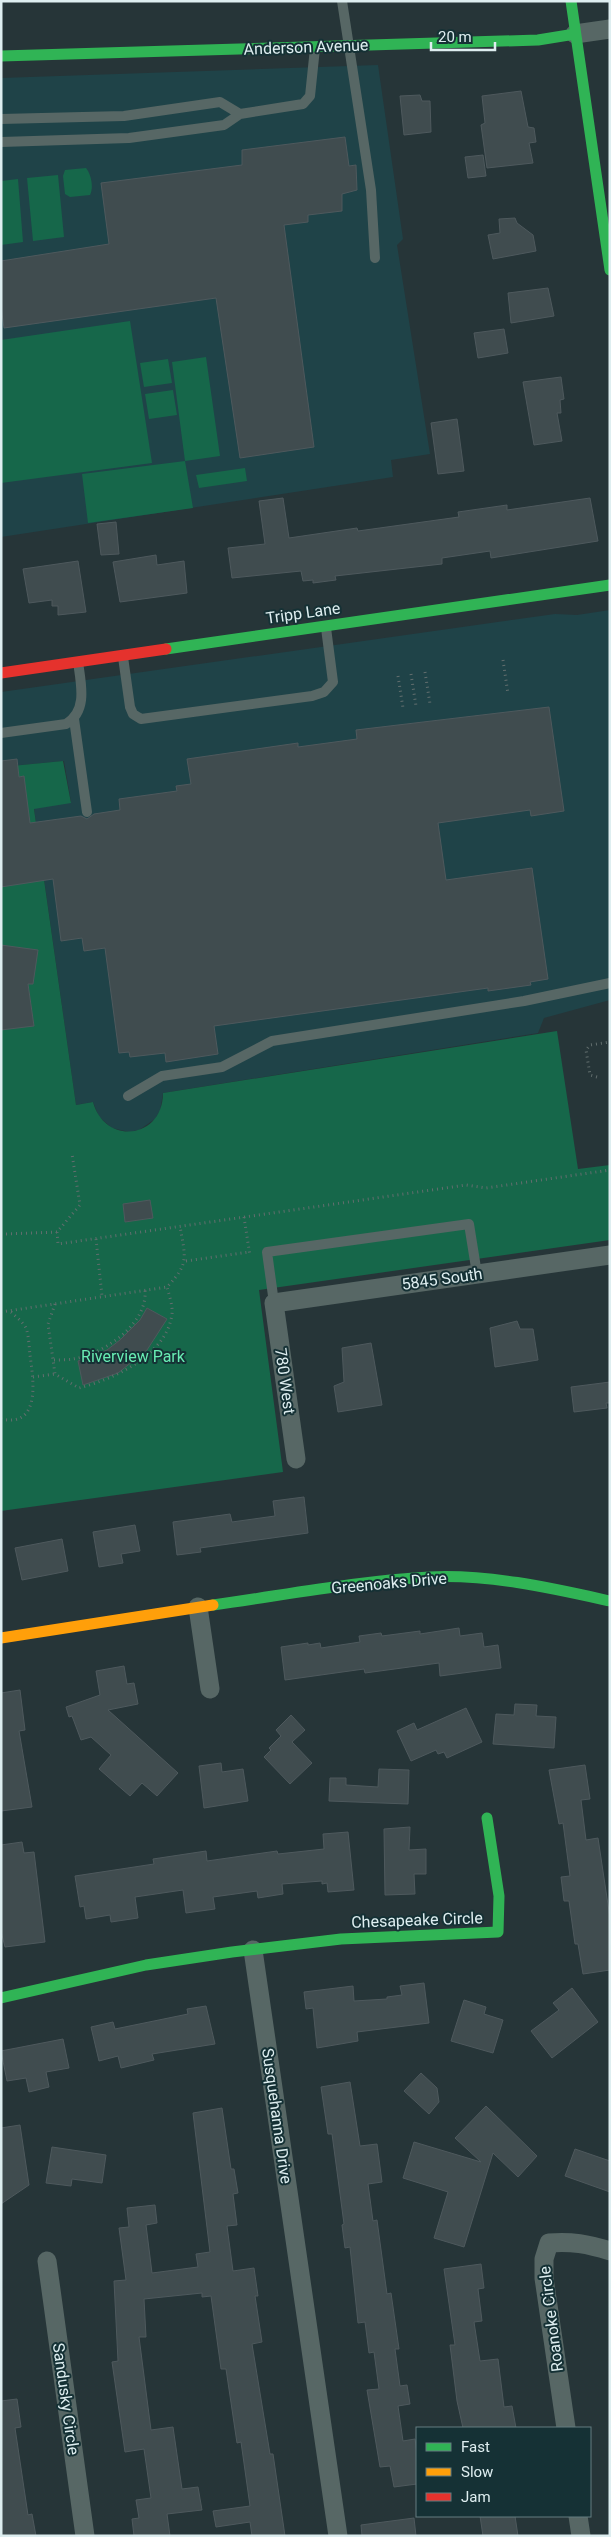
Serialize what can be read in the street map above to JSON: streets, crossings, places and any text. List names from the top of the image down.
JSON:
{
  "streets": {
    "street": [
      "Anderson Avenue",
      "Tripp Lane",
      "5845 South",
      "780 West",
      "Greenoaks Drive",
      "Chesapeake Circle",
      "Susquehanna Drive",
      "Roanoke Circle",
      "Sandusky Circle"
    ]
  },
  "crossings": [
    ["5845 South", "780 West"],
    ["Chesapeake Circle", "Susquehanna Drive"]
  ],
  "parks": ["Riverview Park"],
  "legend": ["Fast", "Slow", "Jam"],
  "scale_bar": "20 m"
}
